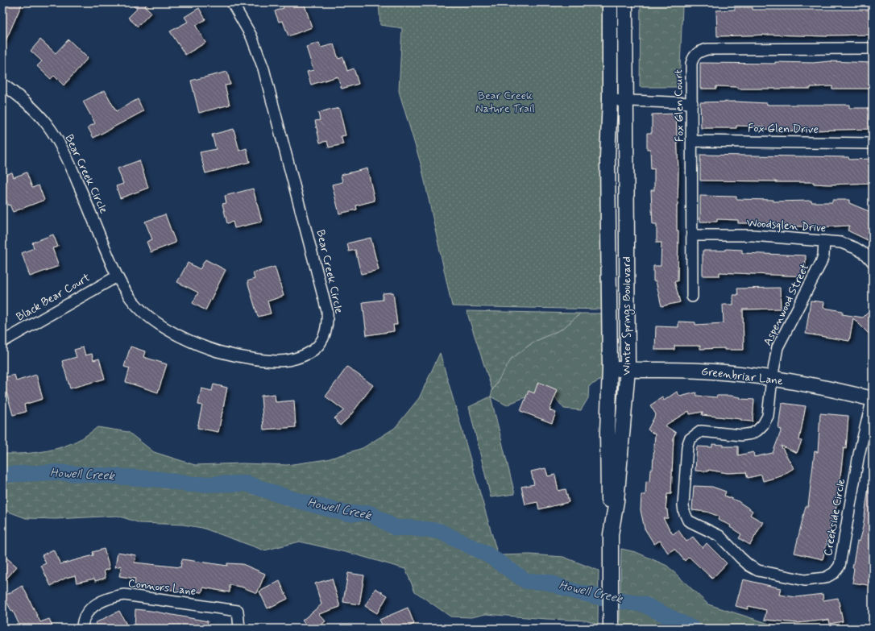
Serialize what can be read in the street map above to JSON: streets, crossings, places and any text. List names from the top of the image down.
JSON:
{
  "streets": {
    "street": [
      "Fox Glen Court",
      "Fox Glen Drive",
      "Bear Creek Circle",
      "Woodsglen Drive",
      "Black Bear Court",
      "Aspenwood Street",
      "Winter Springs Boulevard",
      "Greenbriar Lane",
      "Creekside Circle",
      "Connors Lane"
    ]
  },
  "crossings": [
    ["Fox Glen Court", "Fox Glen Drive"],
    ["Fox Glen Court", "Woodsglen Drive"],
    ["Bear Creek Circle", "Black Bear Court"],
    ["Woodsglen Drive", "Aspenwood Street"],
    ["Aspenwood Street", "Greenbriar Lane"],
    ["Aspenwood Street", "Creekside Circle"],
    ["Winter Springs Boulevard", "Greenbriar Lane"],
    ["Greenbriar Lane", "Creekside Circle"]
  ],
  "water": ["Howell Creek"],
  "parks": ["Bear Creek Nature Trail"]
}
